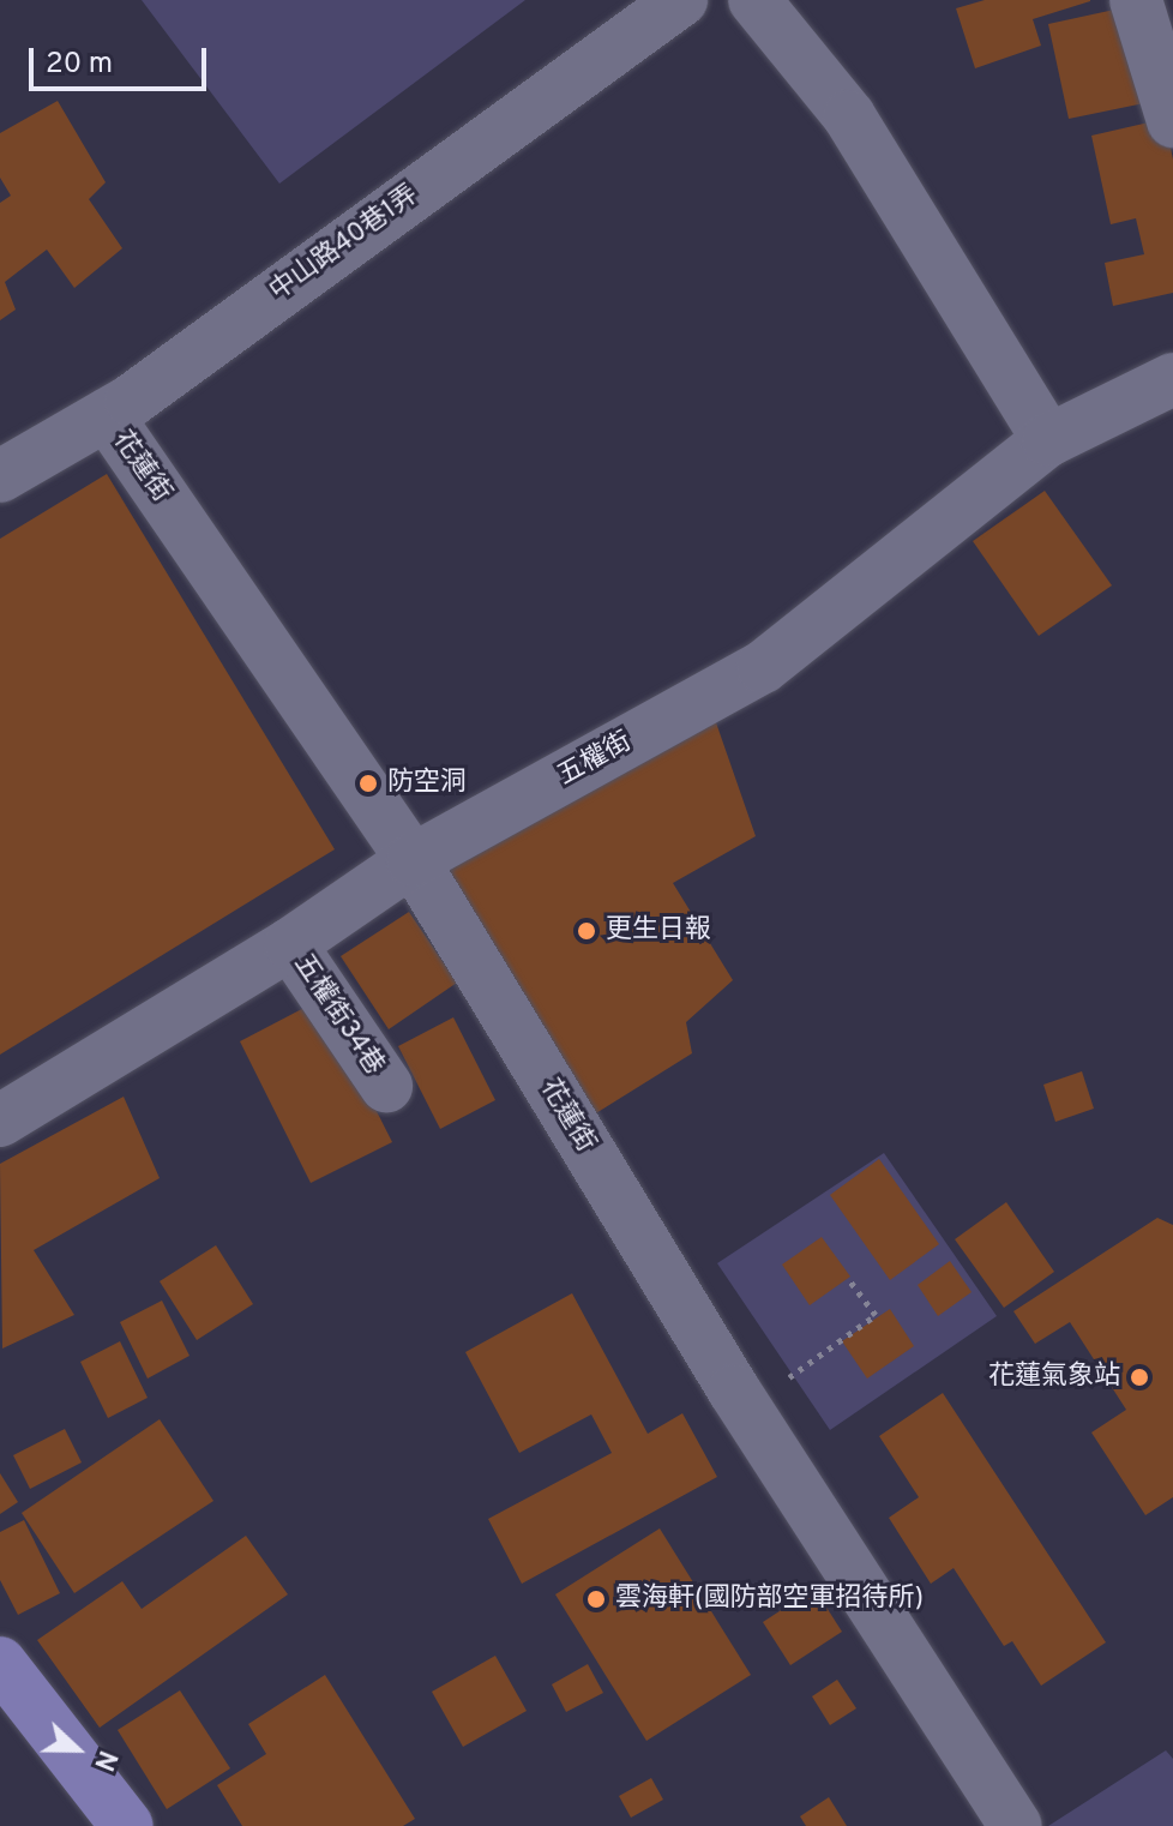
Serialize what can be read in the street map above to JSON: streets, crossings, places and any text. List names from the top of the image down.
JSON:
{
  "streets": {
    "street": [
      "中山路40巷1弄",
      "花蓮街",
      "五權街",
      "五權街34巷"
    ]
  },
  "crossings": [
    ["中山路40巷1弄", "花蓮街"],
    ["花蓮街", "五權街"],
    ["五權街", "五權街34巷"]
  ],
  "places": [
    "防空洞",
    "更生日報",
    "花蓮氣象站",
    "雲海軒(國防部空軍招待所)"
  ],
  "scale_bar": "20 m",
  "north": "right"
}
